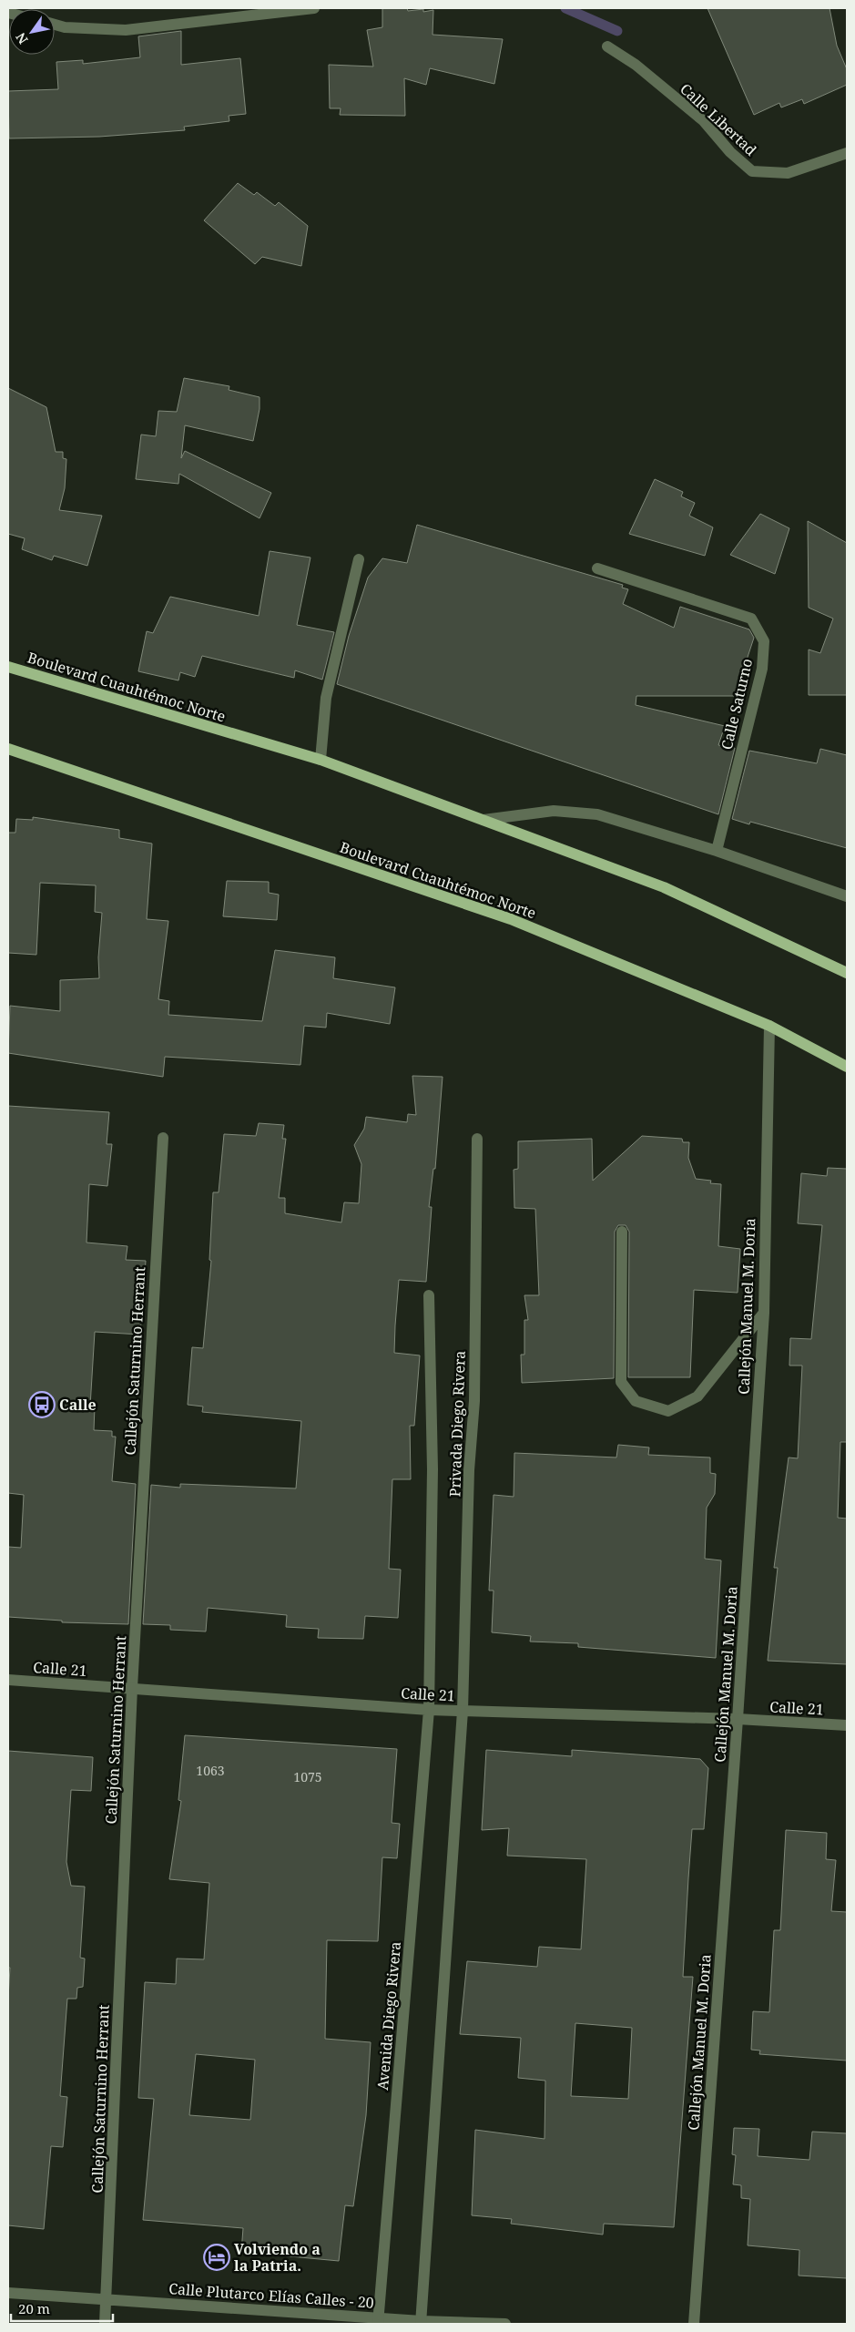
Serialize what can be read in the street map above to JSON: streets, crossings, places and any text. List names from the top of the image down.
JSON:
{
  "streets": {
    "main road": ["Boulevard Cuauhtémoc Norte"],
    "street": [
      "Calle Libertad",
      "Calle Saturno",
      "Callejón Manuel M. Doria",
      "Callejón Saturnino Herrant",
      "Privada Diego Rivera",
      "Calle 21",
      "Avenida Diego Rivera",
      "Calle Plutarco Elías Calles - 20"
    ]
  },
  "crossings": [
    ["Boulevard Cuauhtémoc Norte", "Callejón Manuel M. Doria"],
    ["Callejón Manuel M. Doria", "Calle 21"],
    ["Callejón Saturnino Herrant", "Calle 21"],
    ["Callejón Saturnino Herrant", "Calle Plutarco Elías Calles - 20"],
    ["Privada Diego Rivera", "Calle 21"],
    ["Privada Diego Rivera", "Avenida Diego Rivera"],
    ["Calle 21", "Avenida Diego Rivera"],
    ["Avenida Diego Rivera", "Calle Plutarco Elías Calles - 20"]
  ],
  "places": {
    "bus stop": ["Calle"],
    "hotel": ["Volviendo a la Patria."]
  },
  "house_numbers": ["1063", "1075"],
  "scale_bar": "20 m",
  "north": "bottom left"
}
